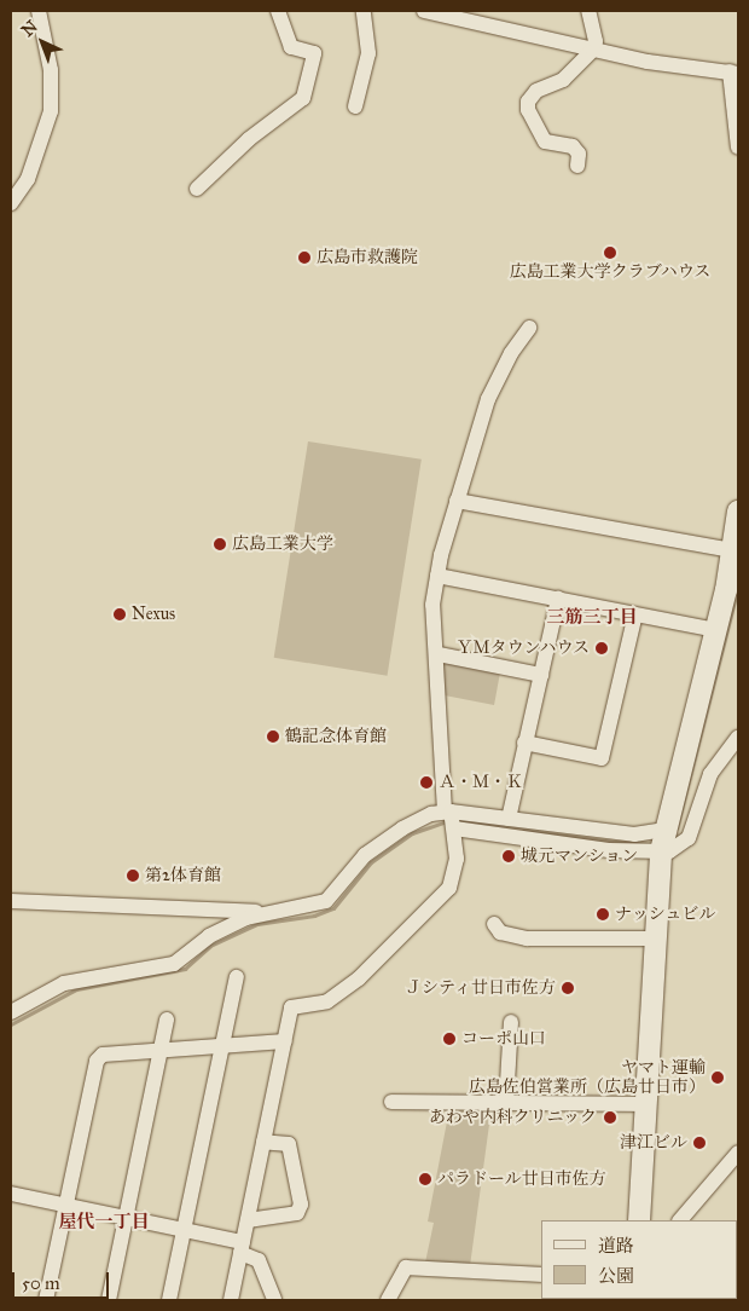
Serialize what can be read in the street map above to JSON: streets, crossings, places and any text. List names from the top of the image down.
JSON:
{
  "districts": ["三筋三丁目", "屋代一丁目"],
  "places": [
    "広島工業大学クラブハウス",
    "広島市救護院",
    "広島工業大学",
    "Nexus",
    "ＹＭタウンハウス",
    "鶴記念体育館",
    "Ａ・Ｍ・Ｋ",
    "城元マンション",
    "第2体育館",
    "ナッシュビル",
    "Ｊシティ廿日市佐方",
    "コーポ山口",
    "ヤマト運輸 広島佐伯営業所（広島廿日市）",
    "あわや内科クリニック",
    "津江ビル",
    "パラドール廿日市佐方"
  ],
  "legend": ["道路", "公園"],
  "scale_bar": "50 m",
  "north": "top left"
}
